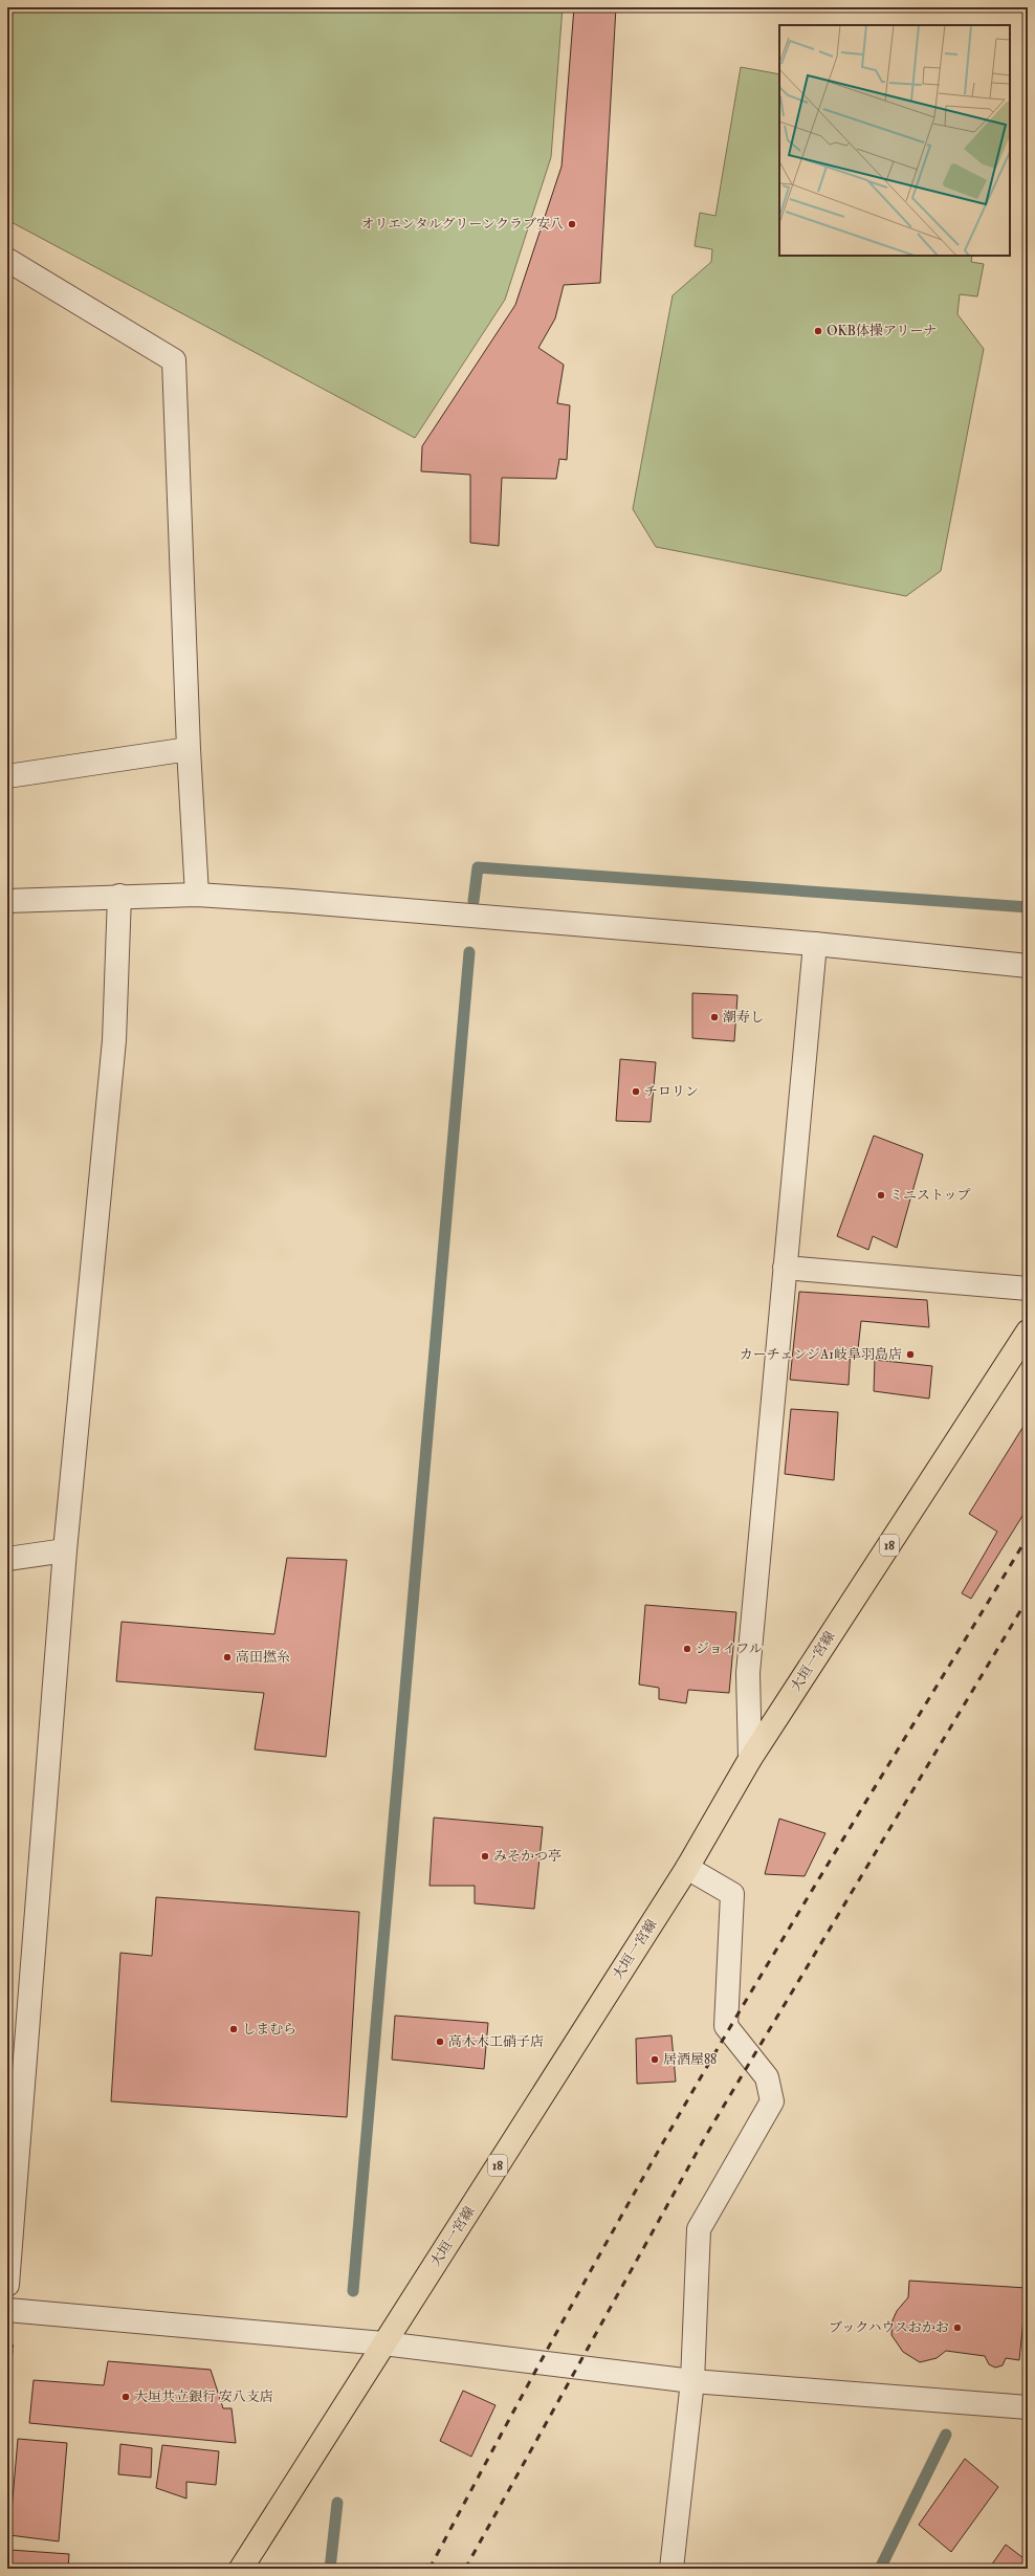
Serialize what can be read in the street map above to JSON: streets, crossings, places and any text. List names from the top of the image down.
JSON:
{
  "streets": {
    "main road": ["18", "大垣一宮線"]
  },
  "places": [
    "オリエンタルグリーンクラブ安八",
    "OKB体操アリーナ",
    "潮寿し",
    "チロリン",
    "ミニストップ",
    "カーチェンジA1岐阜羽島店",
    "ジョイフル",
    "高田撚糸",
    "みそかつ亭",
    "しまむら",
    "高木木工硝子店",
    "居酒屋88",
    "ブックハウスおかお",
    "大垣共立銀行 安八支店"
  ]
}
